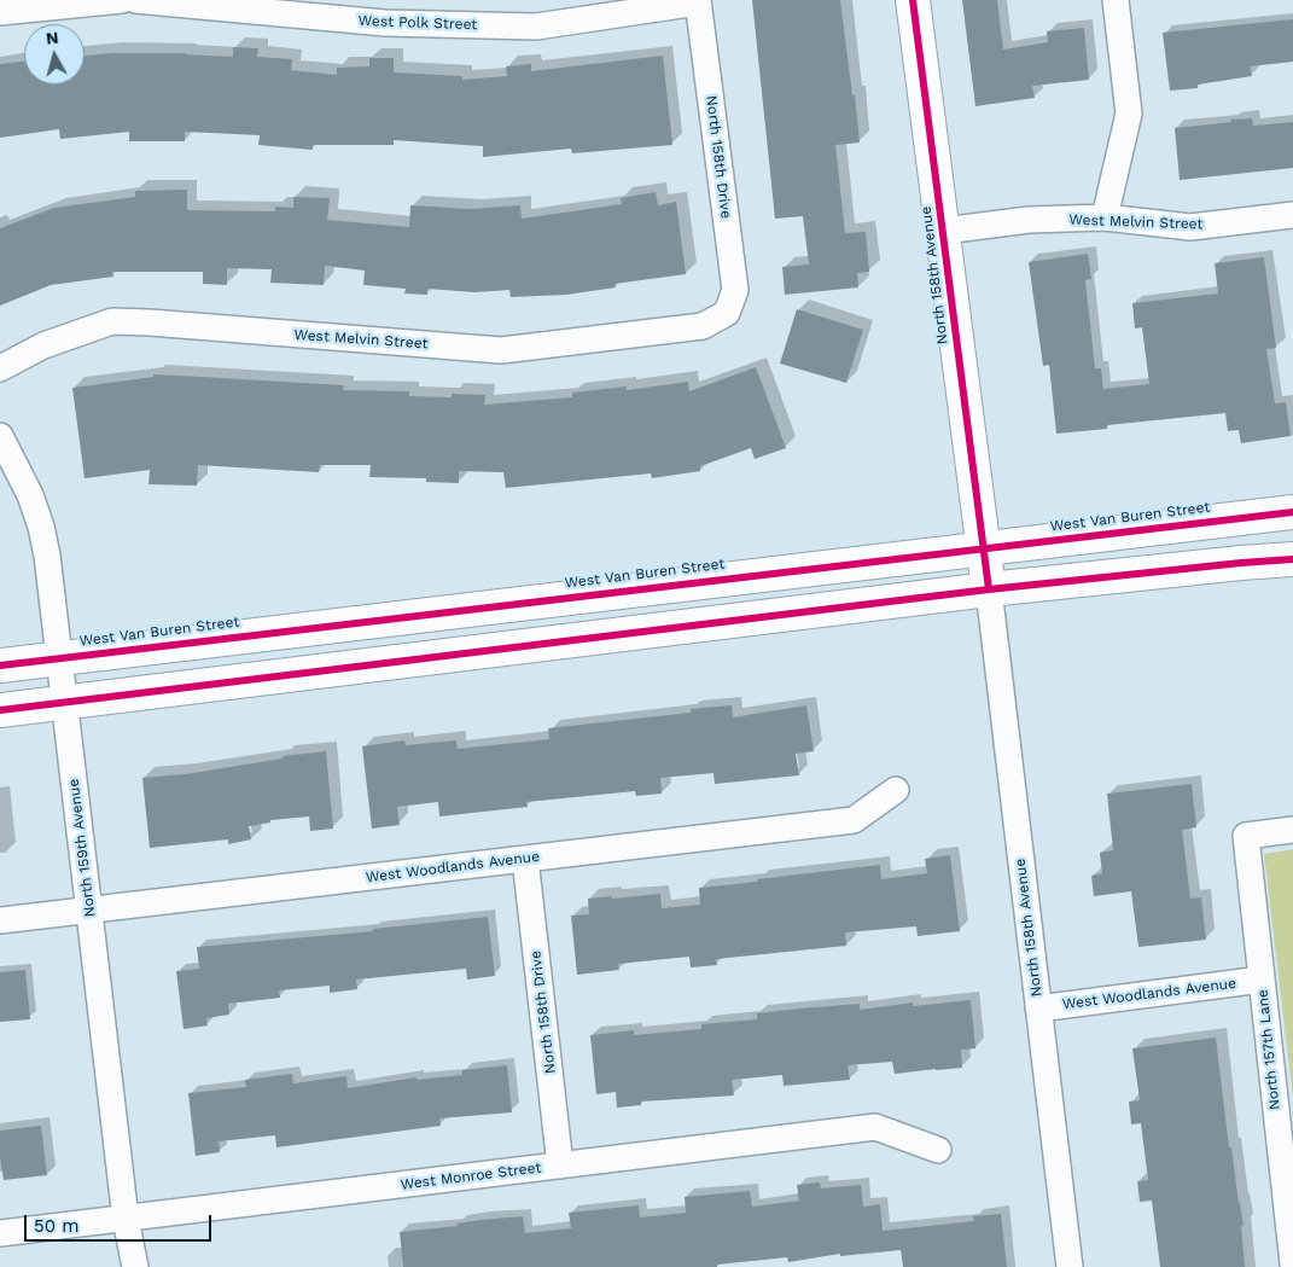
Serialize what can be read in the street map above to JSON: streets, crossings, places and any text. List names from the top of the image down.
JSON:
{
  "streets": {
    "main road": ["North 158th Avenue", "West Van Buren Street"],
    "street": [
      "West Polk Street",
      "North 158th Drive",
      "West Melvin Street",
      "North 159th Avenue",
      "West Woodlands Avenue",
      "North 157th Lane",
      "West Monroe Street"
    ]
  },
  "crossings": [
    ["West Polk Street", "North 158th Drive"],
    ["North 158th Drive", "West Melvin Street"],
    ["North 158th Drive", "West Woodlands Avenue"],
    ["North 158th Drive", "West Monroe Street"],
    ["West Melvin Street", "North 158th Avenue"],
    ["North 158th Avenue", "West Van Buren Street"],
    ["North 158th Avenue", "West Woodlands Avenue"],
    ["West Van Buren Street", "North 159th Avenue"],
    ["North 159th Avenue", "West Woodlands Avenue"],
    ["North 159th Avenue", "West Monroe Street"],
    ["West Woodlands Avenue", "North 157th Lane"]
  ],
  "scale_bar": "50 m",
  "north": "top"
}
